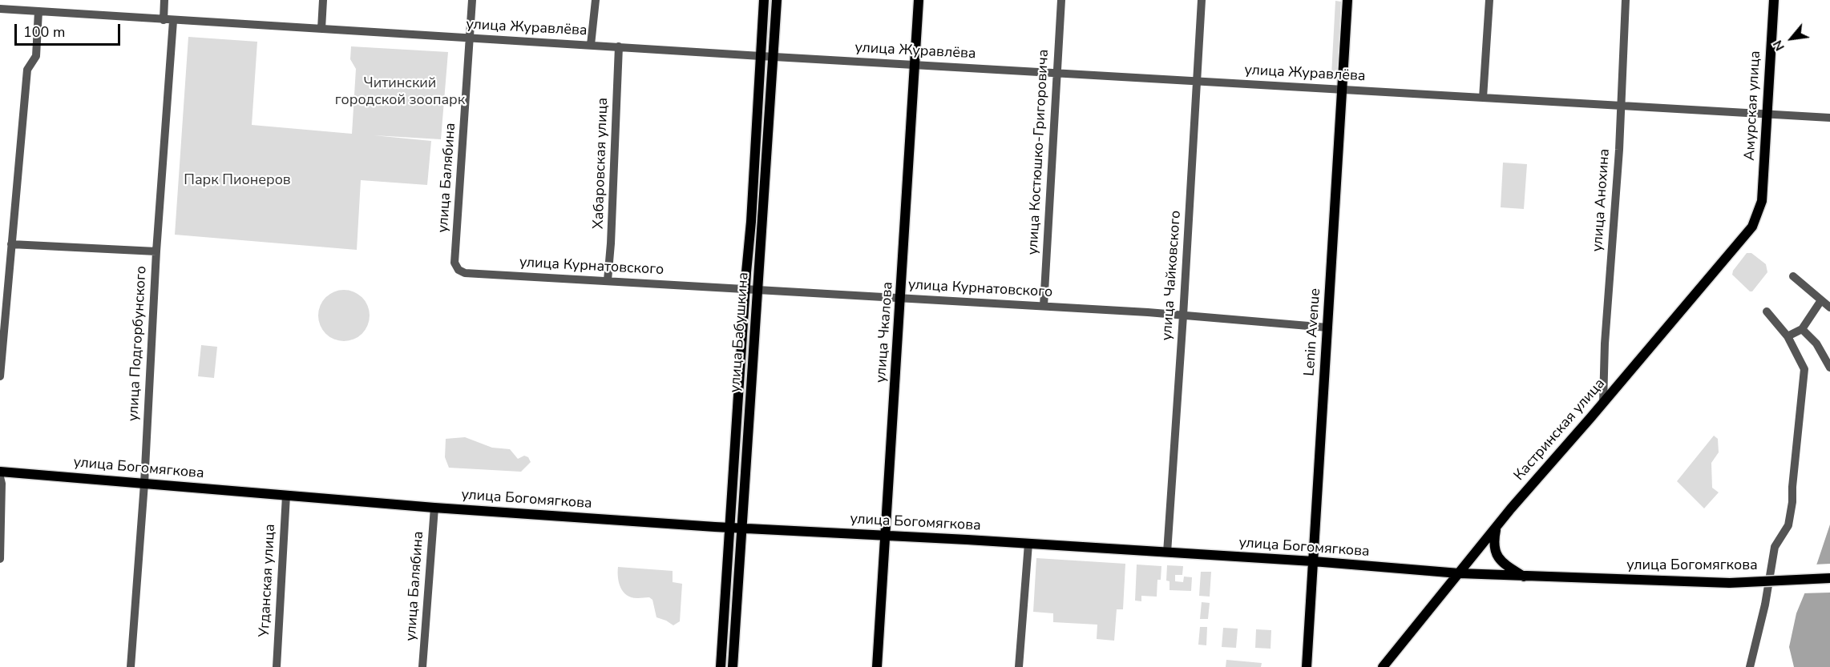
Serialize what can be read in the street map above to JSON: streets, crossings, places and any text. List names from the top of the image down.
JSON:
{
  "streets": {
    "main road": [
      "Амурская улица",
      "улица Бабушкина",
      "улица Чкалова",
      "Lenin Avenue",
      "Кастринская улица",
      "улица Богомягкова"
    ],
    "street": [
      "улица Журавлёва",
      "улица Костюшко-Григоровича",
      "Хабаровская улица",
      "улица Балябина",
      "улица Анохина",
      "улица Курнатовского",
      "улица Чайковского",
      "улица Подгорбунского",
      "Угданская улица"
    ]
  },
  "crossings": [
    ["улица Журавлёва", "Амурская улица"],
    ["улица Журавлёва", "улица Костюшко-Григоровича"],
    ["улица Журавлёва", "Хабаровская улица"],
    ["улица Журавлёва", "улица Балябина"],
    ["улица Журавлёва", "улица Анохина"],
    ["улица Журавлёва", "улица Чайковского"],
    ["улица Журавлёва", "улица Бабушкина"],
    ["улица Журавлёва", "улица Чкалова"],
    ["улица Журавлёва", "Lenin Avenue"],
    ["улица Журавлёва", "улица Подгорбунского"],
    ["Амурская улица", "Кастринская улица"],
    ["улица Костюшко-Григоровича", "улица Курнатовского"],
    ["Хабаровская улица", "улица Курнатовского"],
    ["улица Балябина", "улица Курнатовского"],
    ["улица Балябина", "улица Богомягкова"],
    ["улица Анохина", "Кастринская улица"],
    ["улица Курнатовского", "улица Чайковского"],
    ["улица Курнатовского", "улица Бабушкина"],
    ["улица Курнатовского", "улица Чкалова"],
    ["улица Курнатовского", "Lenin Avenue"],
    ["улица Чайковского", "улица Богомягкова"],
    ["улица Бабушкина", "улица Богомягкова"],
    ["улица Чкалова", "улица Богомягкова"],
    ["Lenin Avenue", "улица Богомягкова"],
    ["улица Подгорбунского", "улица Богомягкова"],
    ["Кастринская улица", "улица Богомягкова"],
    ["улица Богомягкова", "Угданская улица"]
  ],
  "parks": ["Читинский городской зоопарк", "Парк Пионеров"],
  "scale_bar": "100 m",
  "north": "bottom left"
}
